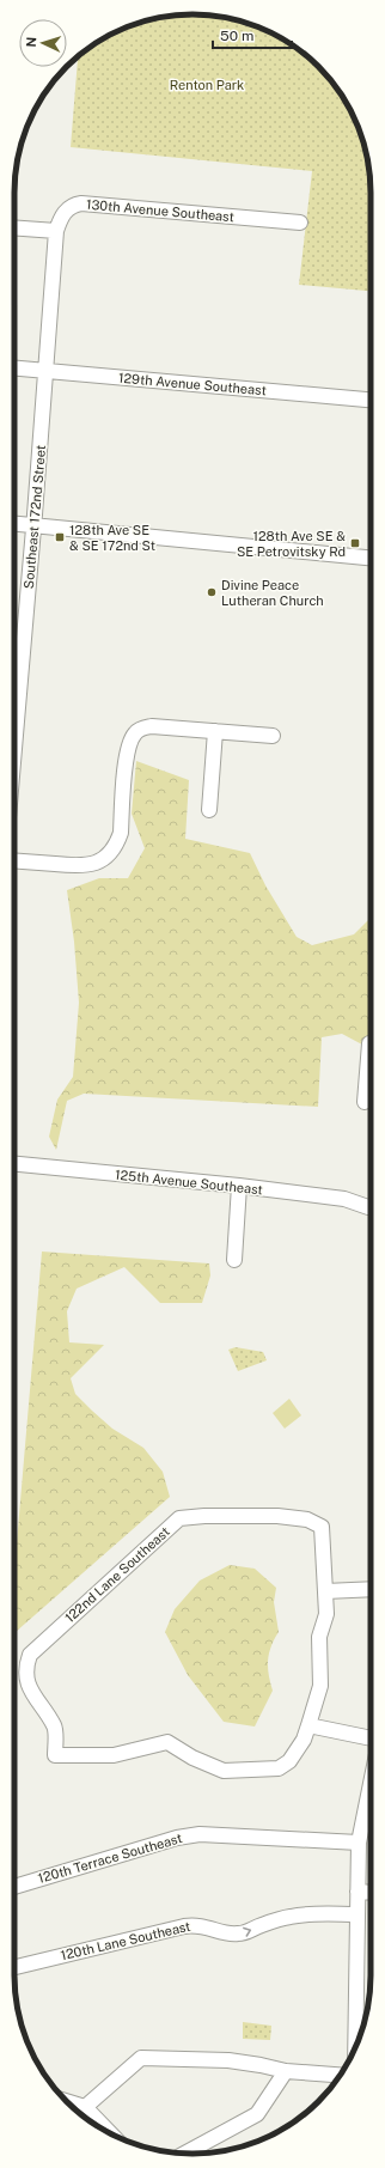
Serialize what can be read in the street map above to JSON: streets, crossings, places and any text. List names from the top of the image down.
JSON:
{
  "streets": {
    "street": [
      "130th Avenue Southeast",
      "129th Avenue Southeast",
      "Southeast 172nd Street",
      "125th Avenue Southeast",
      "122nd Lane Southeast",
      "120th Terrace Southeast",
      "120th Lane Southeast"
    ]
  },
  "crossings": [
    ["130th Avenue Southeast", "Southeast 172nd Street"],
    ["129th Avenue Southeast", "Southeast 172nd Street"]
  ],
  "parks": ["Renton Park"],
  "places": {
    "transit": ["128th Ave SE & SE 172nd St", "128th Ave SE & SE Petrovitsky Rd"],
    "other": ["Divine Peace Lutheran Church"]
  },
  "scale_bar": "50 m",
  "north": "left"
}
